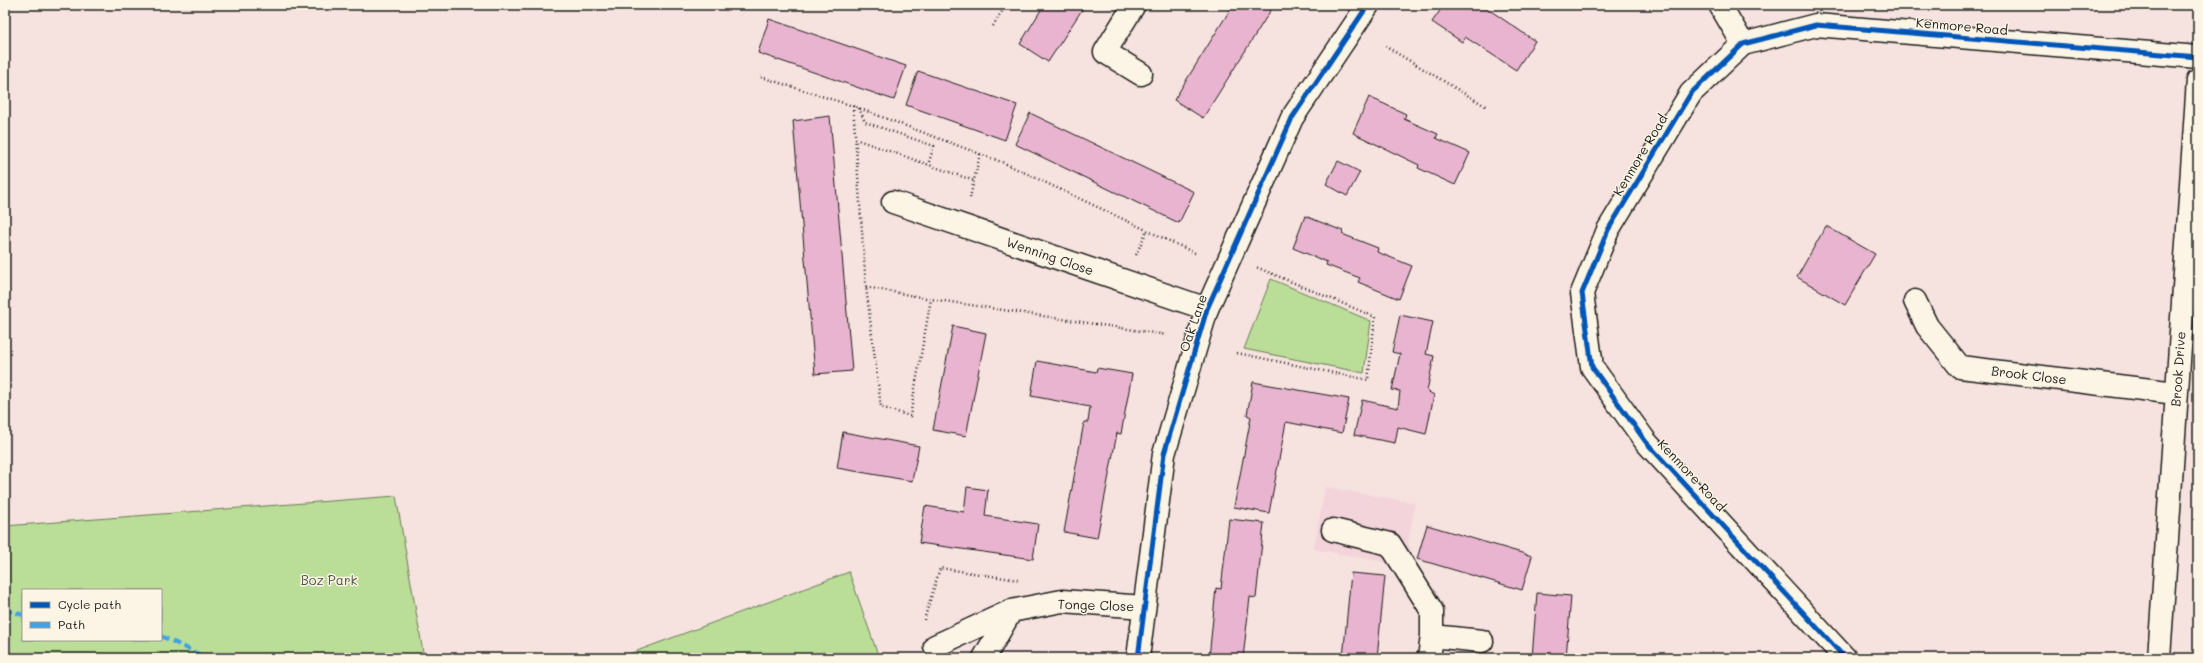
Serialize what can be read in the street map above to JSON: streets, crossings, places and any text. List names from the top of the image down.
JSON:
{
  "streets": {
    "street": [
      "Kenmore Road",
      "Wenning Close",
      "Oak Lane",
      "Brook Drive",
      "Brook Close",
      "Tonge Close"
    ]
  },
  "crossings": [
    ["Wenning Close", "Oak Lane"],
    ["Oak Lane", "Tonge Close"],
    ["Brook Drive", "Brook Close"]
  ],
  "parks": ["Boz Park"],
  "legend": ["Cycle path", "Path"]
}
